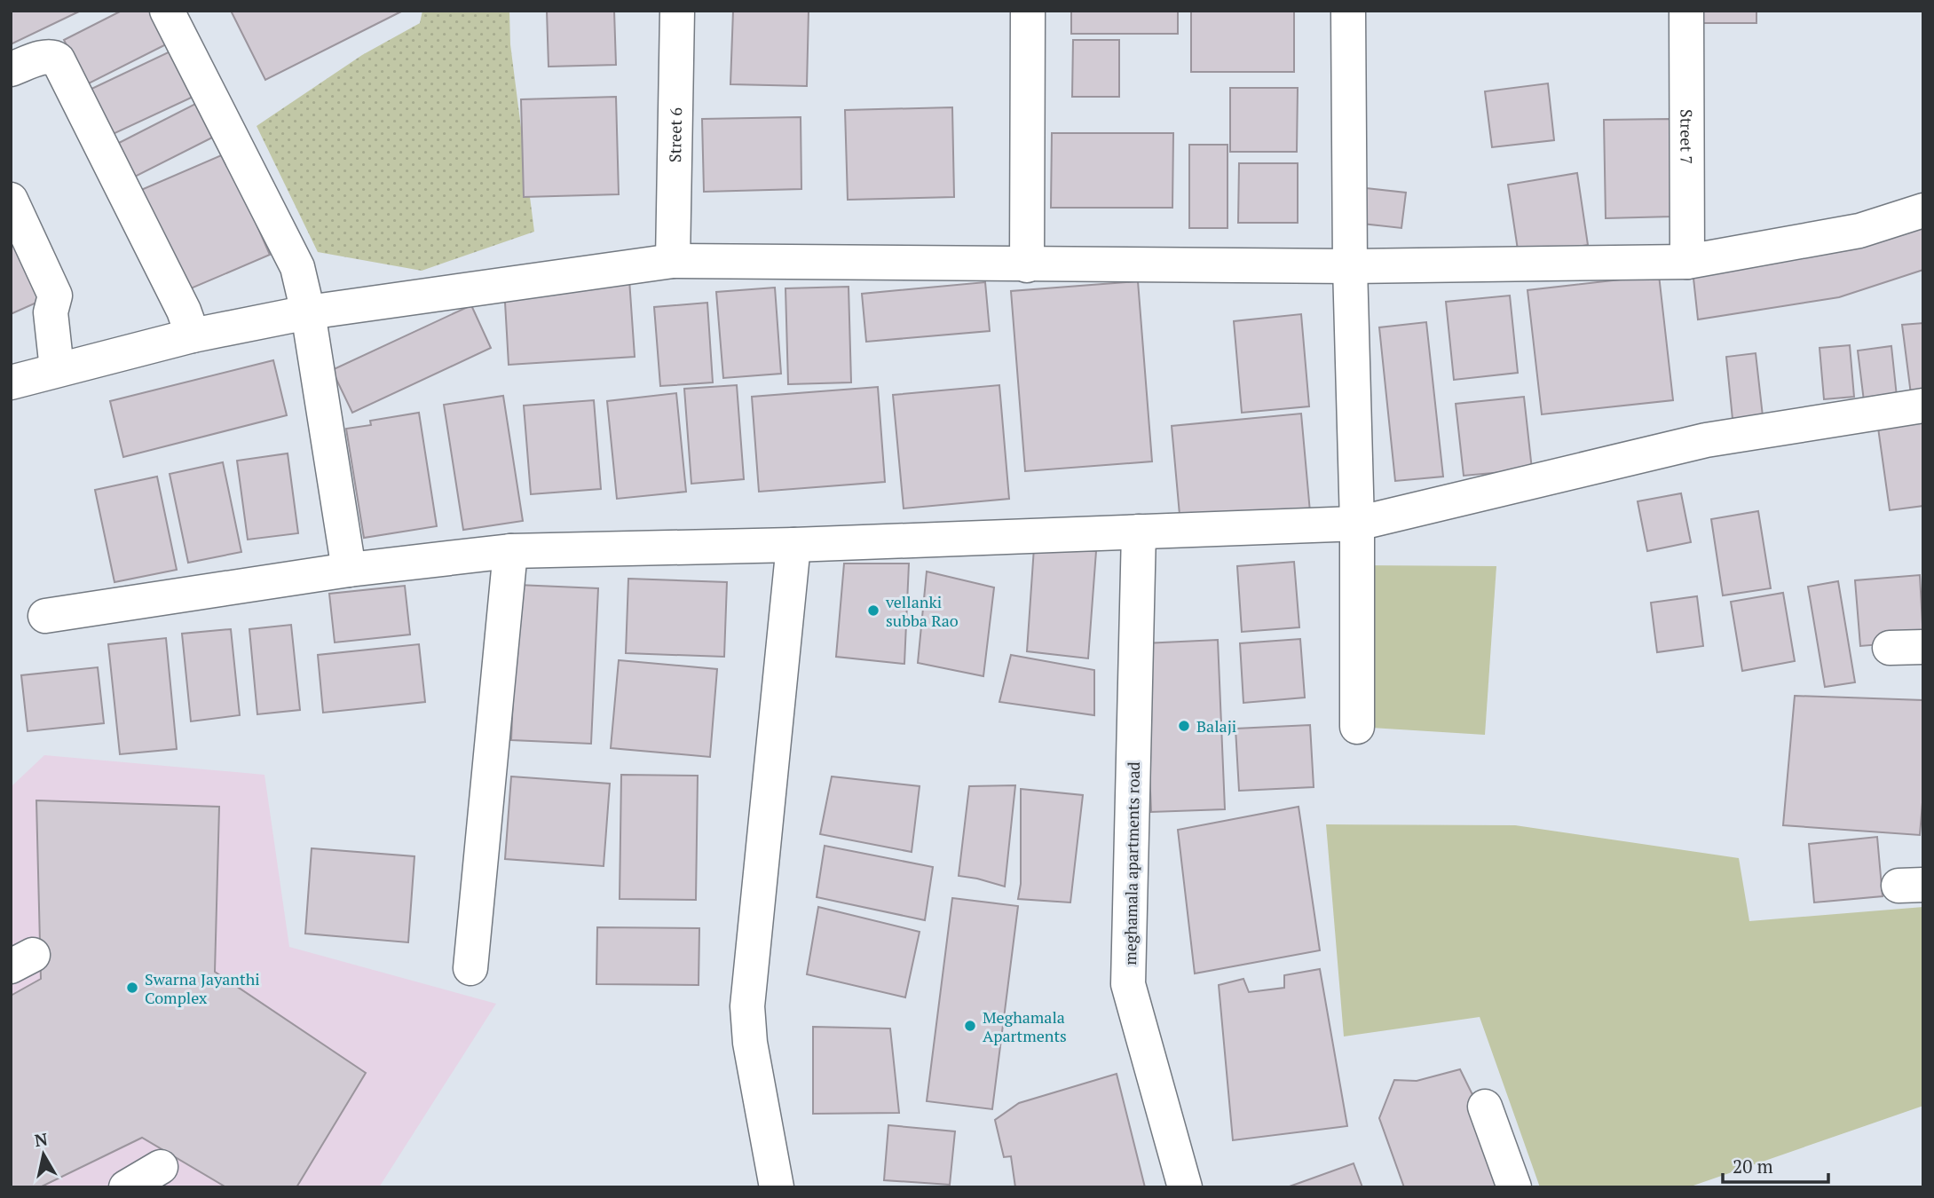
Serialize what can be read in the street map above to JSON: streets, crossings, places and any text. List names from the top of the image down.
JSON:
{
  "streets": {
    "street": ["Street 6", "Street 7", "meghamala apartments road"]
  },
  "places": [
    "vellanki subba Rao",
    "Balaji",
    "Swarna Jayanthi Complex",
    "Meghamala Apartments"
  ],
  "scale_bar": "20 m",
  "north": "top"
}
